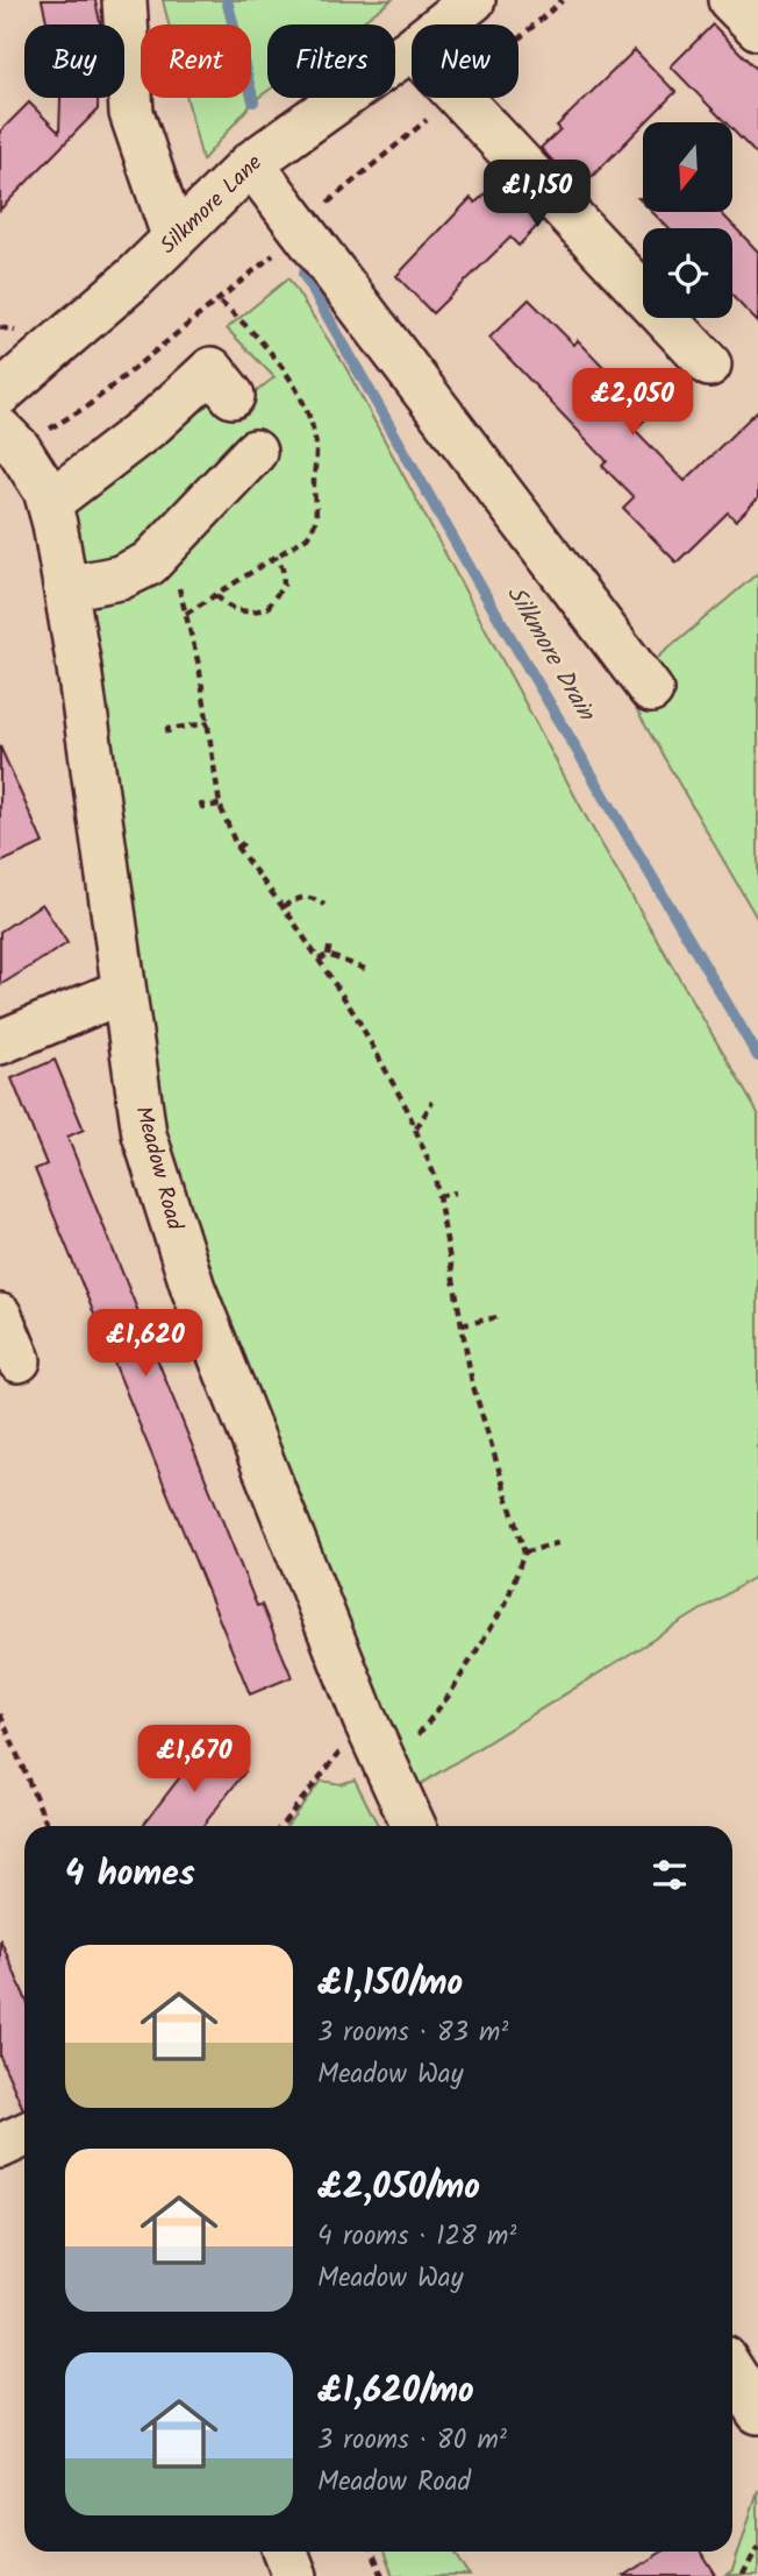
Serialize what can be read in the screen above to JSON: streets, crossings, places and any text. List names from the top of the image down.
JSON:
{
  "streets": {
    "street": ["Silkmore Lane", "Meadow Road"]
  },
  "water": ["Silkmore Drain"],
  "north": "bottom",
  "page": {
    "chip": [
      "Buy",
      "Rent",
      "Filters",
      "New"
    ],
    "price": [
      "£1,150",
      "£2,050",
      "£1,620",
      "£1,670"
    ],
    "heading": "4 homes",
    "list": [
      {
        "name": "£1,150/mo",
        "note": "3 rooms · 83 m² · Meadow Way"
      },
      {
        "name": "£2,050/mo",
        "note": "4 rooms · 128 m² · Meadow Way"
      },
      {
        "name": "£1,620/mo",
        "note": "3 rooms · 80 m² · Meadow Road"
      }
    ]
  }
}
